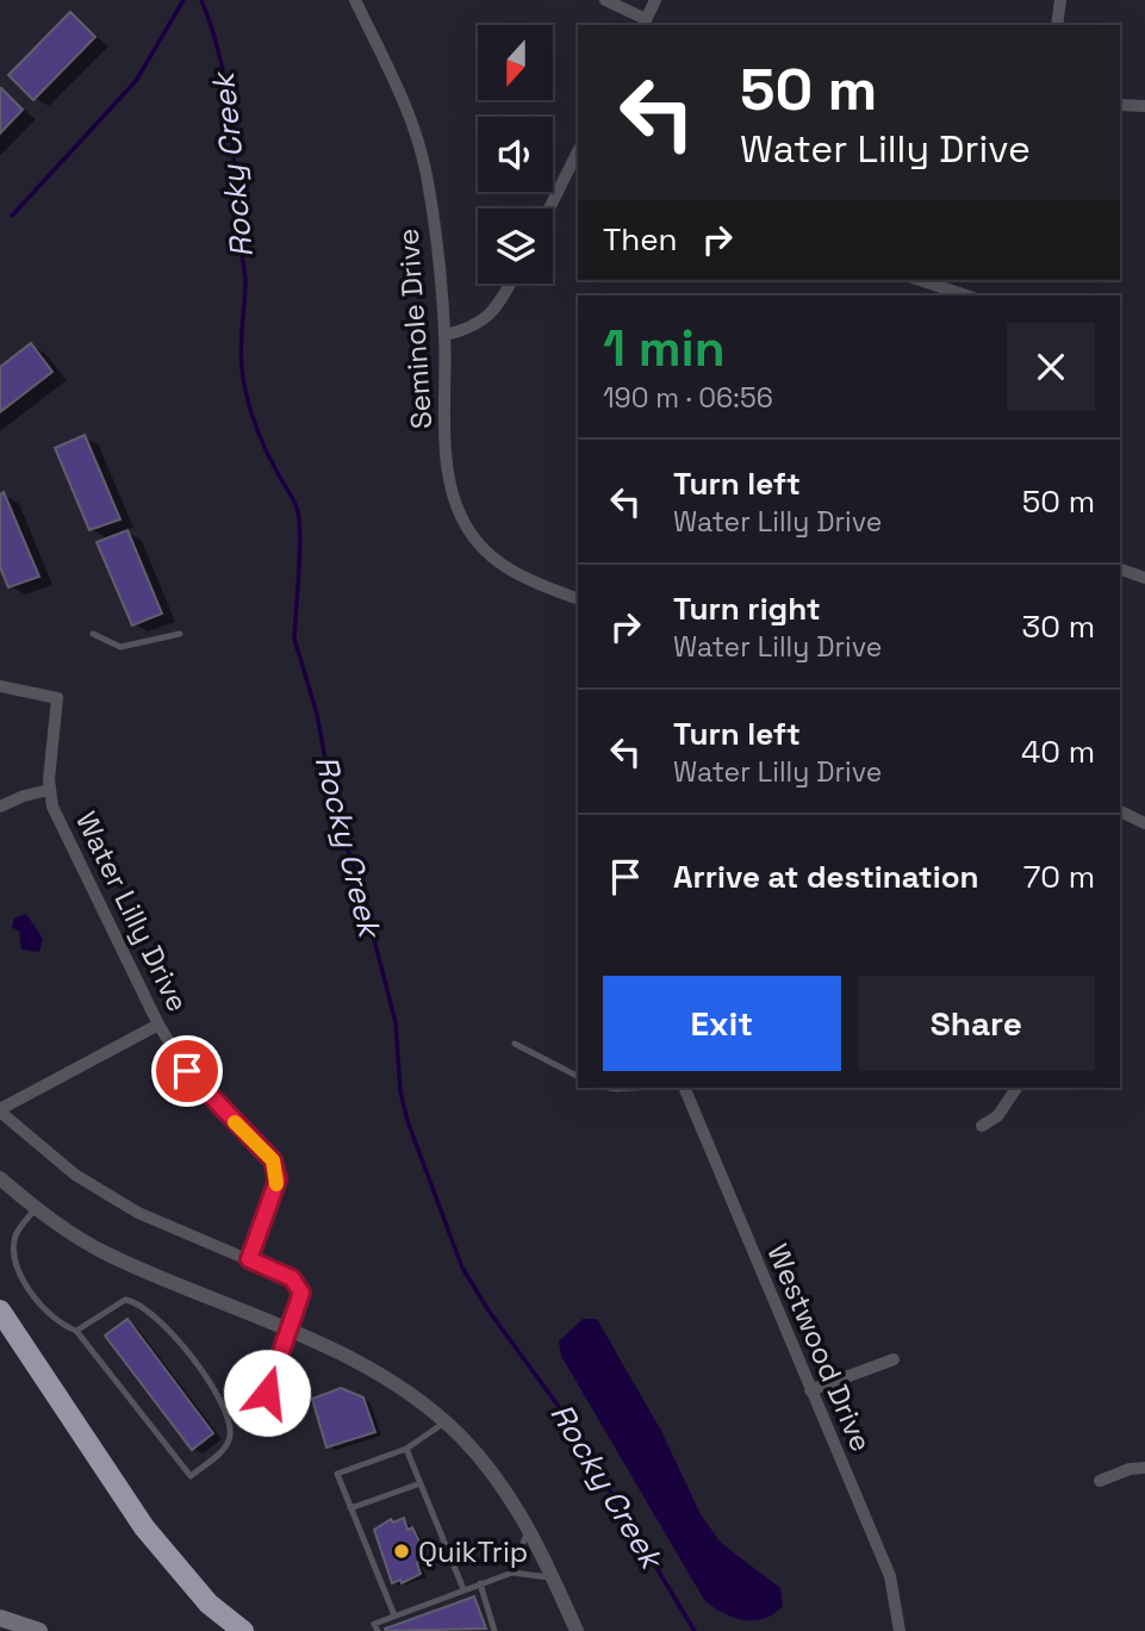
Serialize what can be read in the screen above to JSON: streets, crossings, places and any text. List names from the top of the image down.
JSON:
{
  "streets": {
    "street": ["Seminole Drive", "Water Lilly Drive", "Westwood Drive"]
  },
  "water": ["Rocky Creek"],
  "places": ["QuikTrip"],
  "north": "bottom",
  "page": {
    "turn": ["50 m", "Water Lilly Drive"],
    "then": "Then",
    "heading": ["1 min", "190 m · 06:56"],
    "list": [
      {
        "name": "Turn left",
        "note": "Water Lilly Drive",
        "value": "50 m"
      },
      {
        "name": "Turn right",
        "note": "Water Lilly Drive",
        "value": "30 m"
      },
      {
        "name": "Turn left",
        "note": "Water Lilly Drive",
        "value": "40 m"
      },
      {
        "name": "Arrive at destination",
        "value": "70 m"
      }
    ],
    "buttons": ["Exit", "Share"]
  }
}
